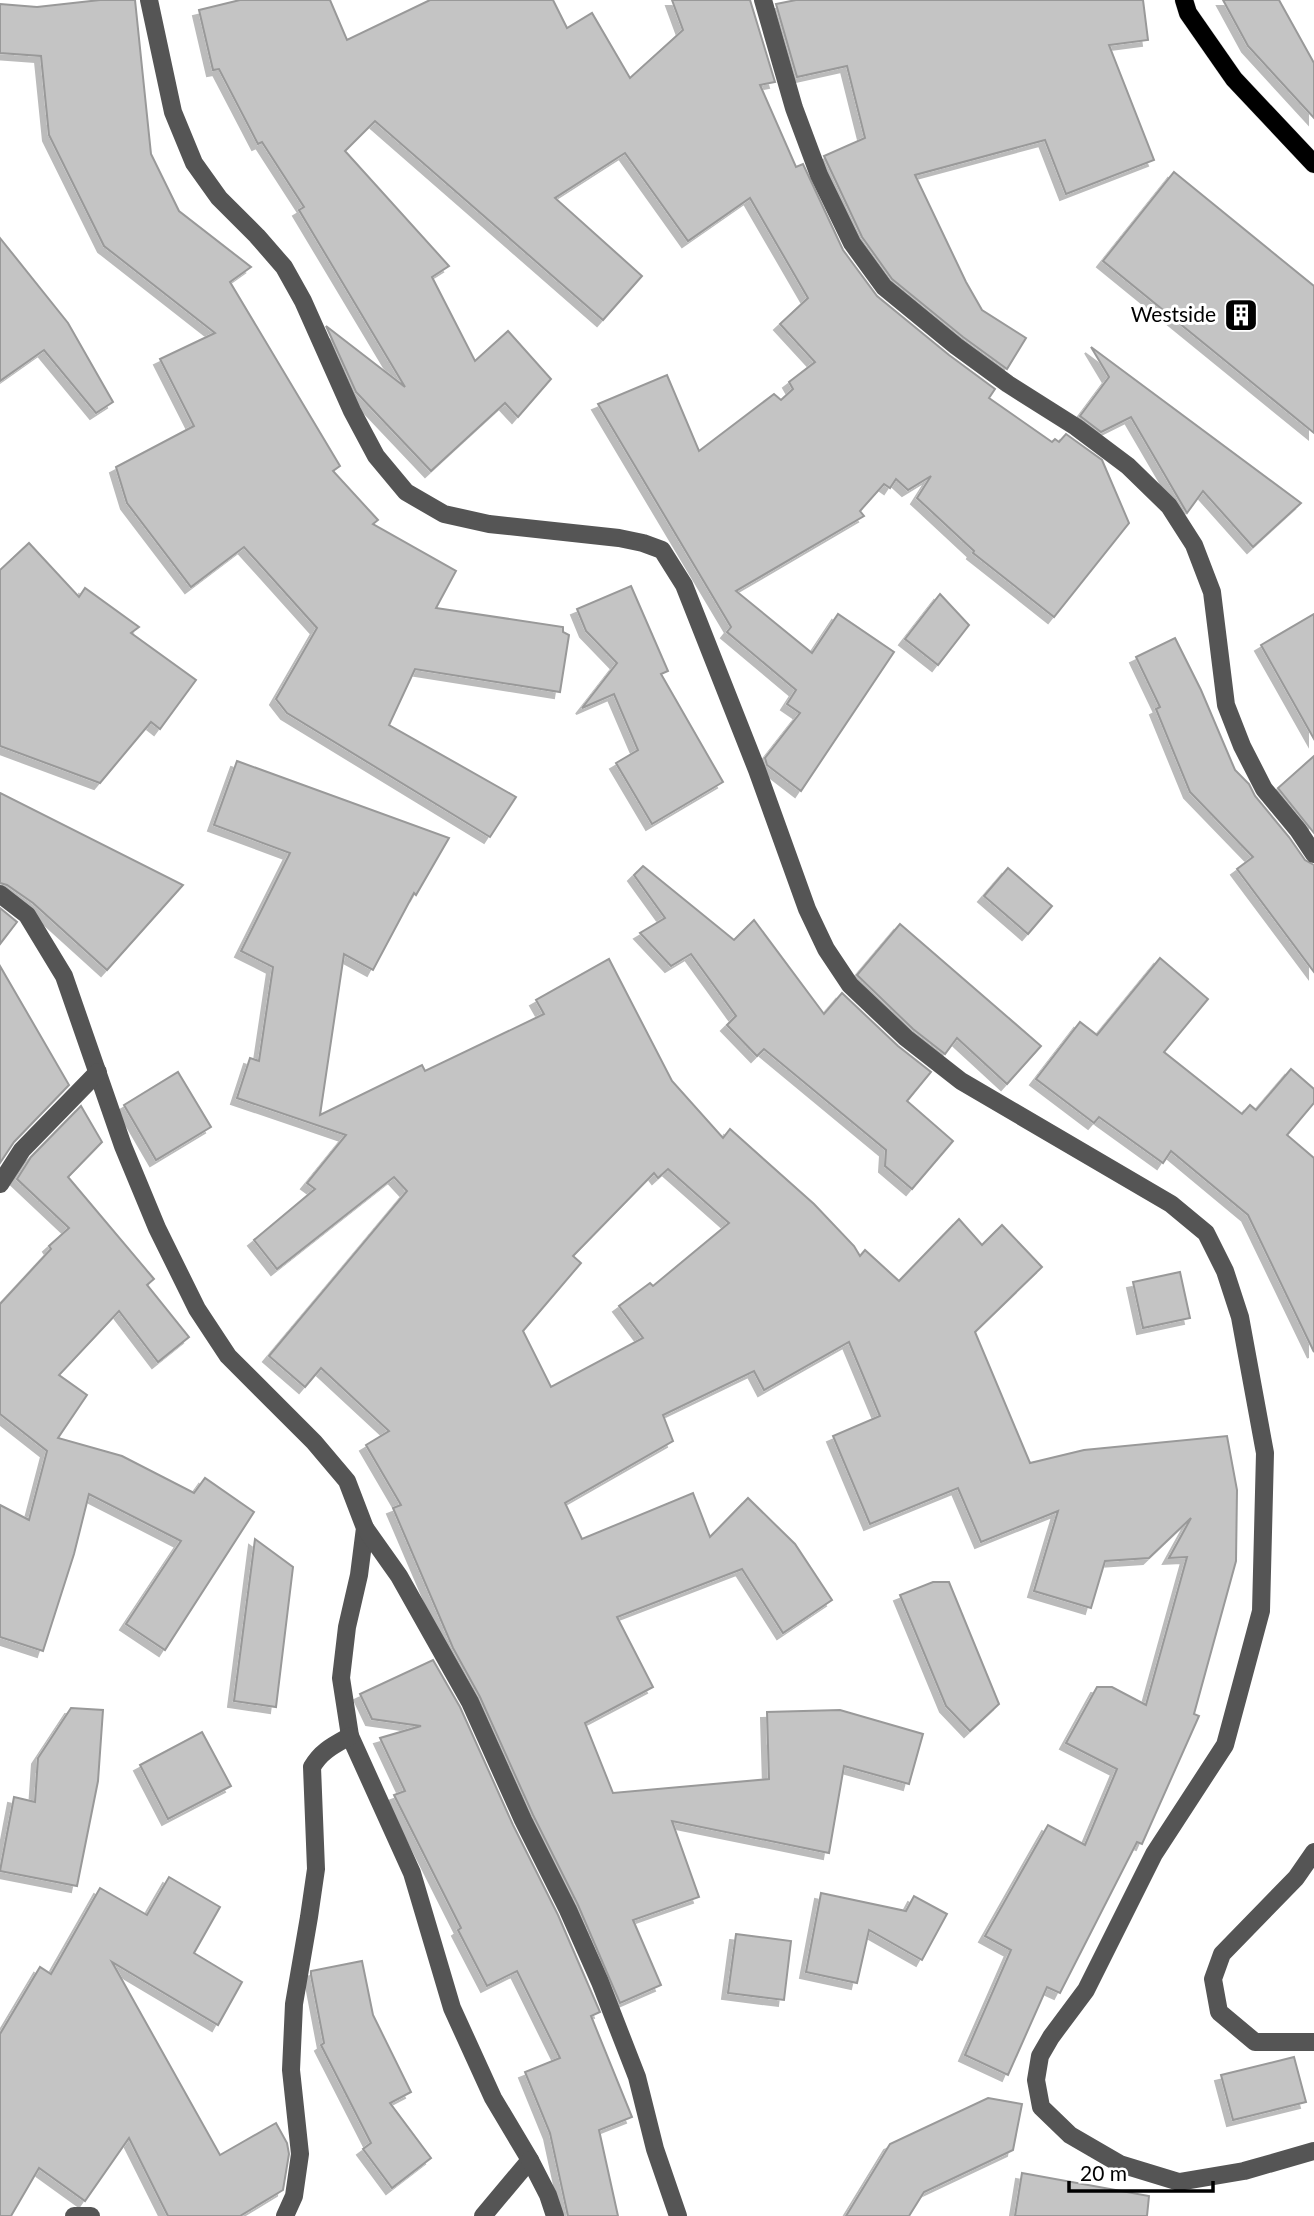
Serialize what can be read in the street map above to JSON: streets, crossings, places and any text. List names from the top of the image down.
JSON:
{
  "places": {
    "building": ["Westside"]
  },
  "scale_bar": "20 m"
}
